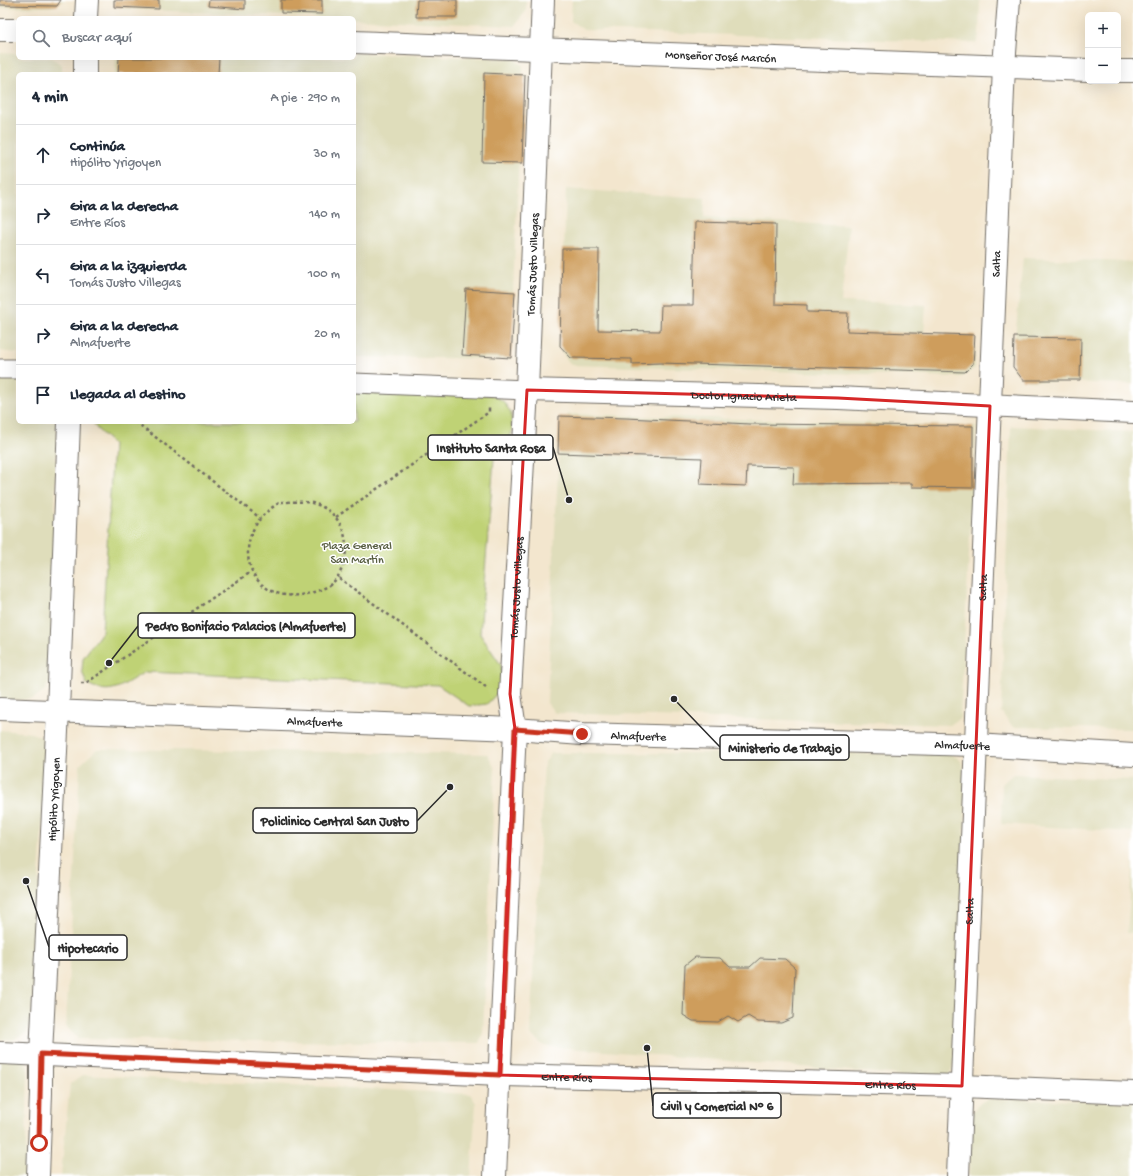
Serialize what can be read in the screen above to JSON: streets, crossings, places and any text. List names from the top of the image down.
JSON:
{
  "streets": {
    "street": [
      "Monseñor José Marcón",
      "Salta",
      "Tomás Justo Villegas",
      "Doctor Ignacio Arieta",
      "Almafuerte",
      "Hipólito Yrigoyen",
      "Entre Ríos"
    ]
  },
  "crossings": [
    ["Monseñor José Marcón", "Salta"],
    ["Monseñor José Marcón", "Tomás Justo Villegas"],
    ["Salta", "Doctor Ignacio Arieta"],
    ["Salta", "Almafuerte"],
    ["Salta", "Entre Ríos"],
    ["Tomás Justo Villegas", "Doctor Ignacio Arieta"],
    ["Tomás Justo Villegas", "Almafuerte"],
    ["Tomás Justo Villegas", "Entre Ríos"],
    ["Almafuerte", "Hipólito Yrigoyen"],
    ["Hipólito Yrigoyen", "Entre Ríos"]
  ],
  "parks": ["Plaza General San Martín"],
  "places": [
    "Instituto Santa Rosa",
    "Pedro Bonifacio Palacios (Almafuerte)",
    "Ministerio de Trabajo",
    "Policlinico Central San Justo",
    "Hipotecario",
    "Civil y Comercial N° 6"
  ],
  "page": {
    "map_buttons": ["+", "−"],
    "search": "Buscar aquí",
    "heading": ["4 min", "A pie · 290 m"],
    "list": [
      ["Continúa", "Hipólito Yrigoyen", "30 m"],
      ["Gira a la derecha", "Entre Ríos", "140 m"],
      ["Gira a la izquierda", "Tomás Justo Villegas", "100 m"],
      ["Gira a la derecha", "Almafuerte", "20 m"],
      "Llegada al destino"
    ]
  }
}
